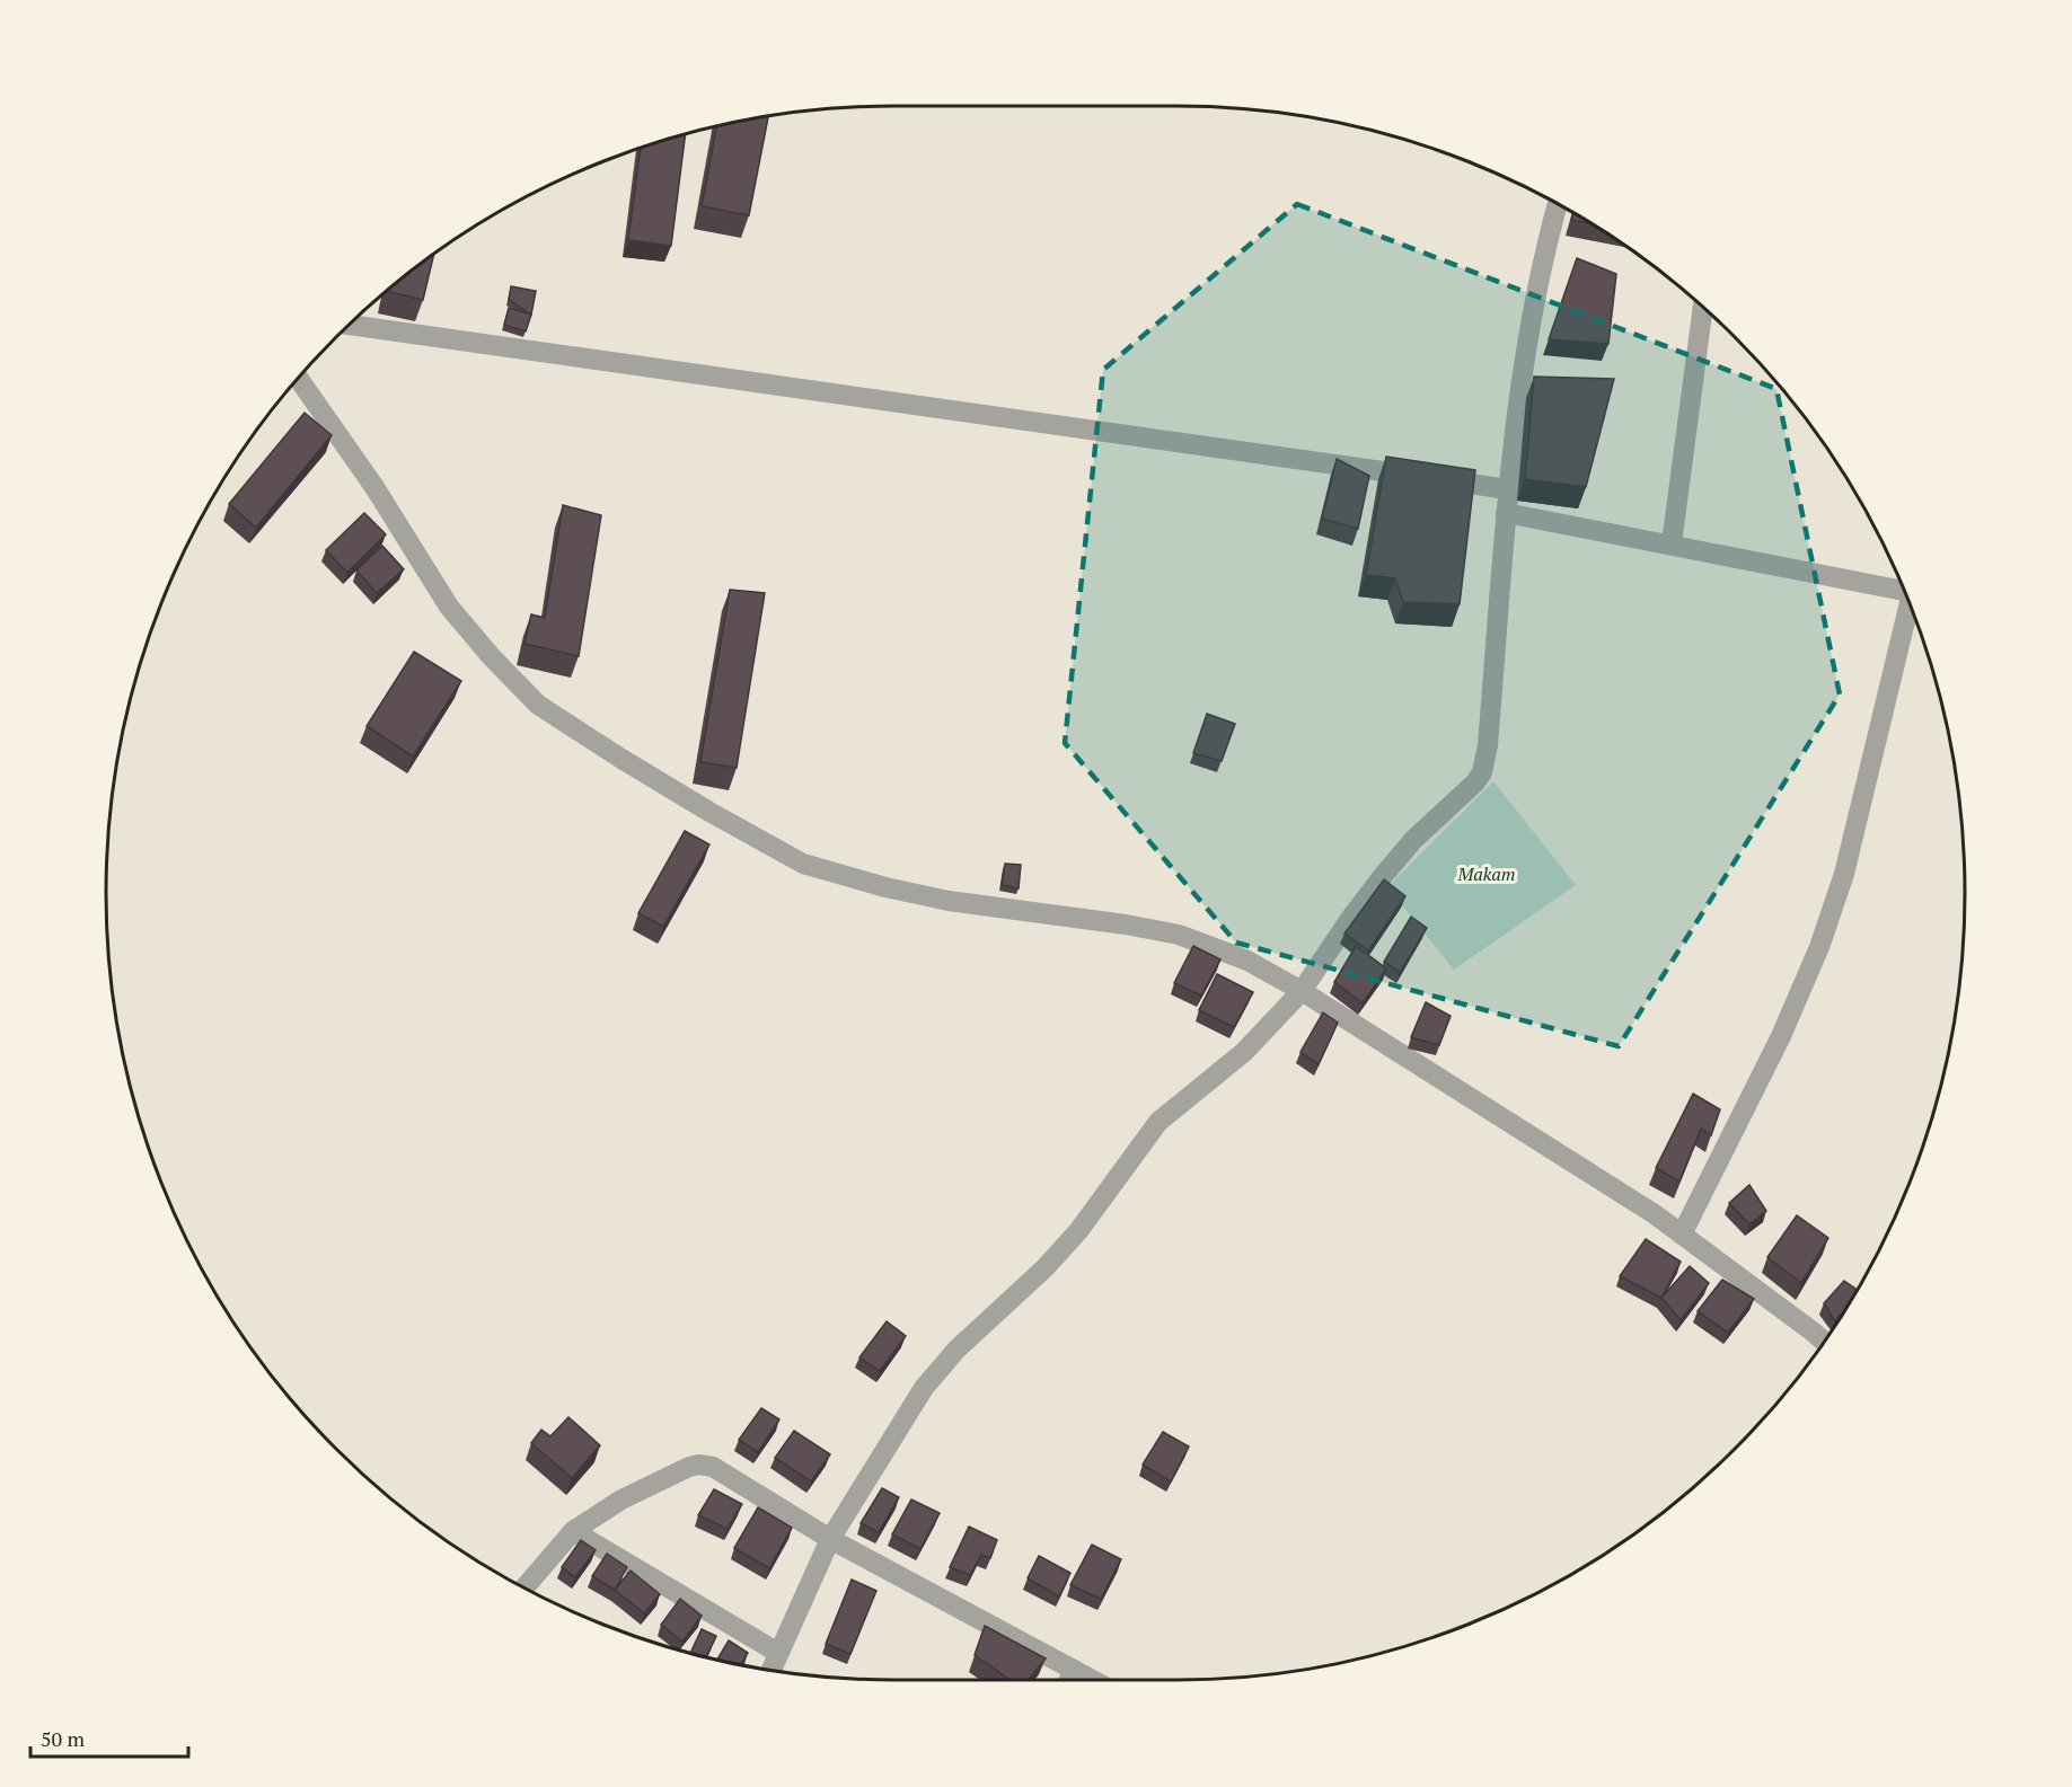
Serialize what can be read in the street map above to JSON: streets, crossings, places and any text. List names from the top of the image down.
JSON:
{
  "parks": ["Makam"],
  "scale_bar": "50 m"
}
